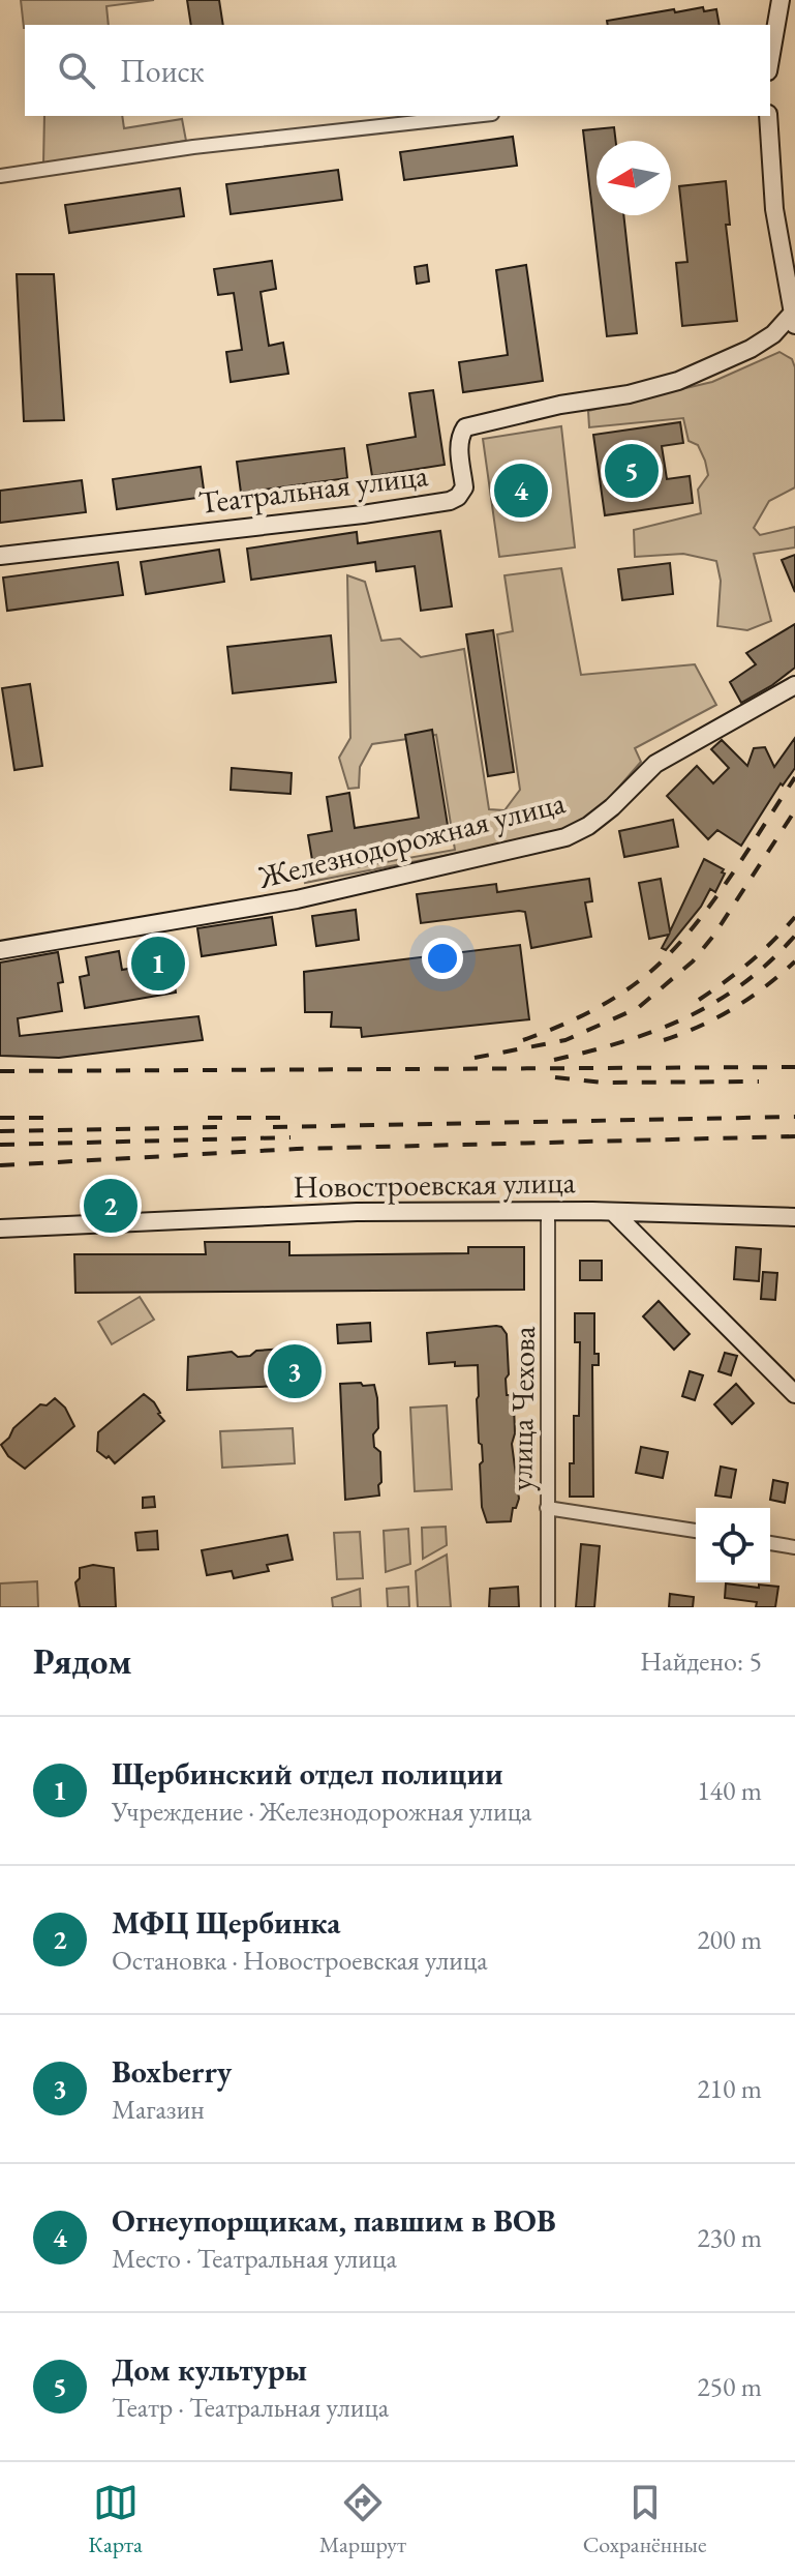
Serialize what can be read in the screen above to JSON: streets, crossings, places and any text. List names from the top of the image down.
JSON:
{
  "streets": {
    "street": [
      "Театральная улица",
      "Железнодорожная улица",
      "Новостроевская улица",
      "улица Чехова"
    ]
  },
  "crossings": [
    ["Новостроевская улица", "улица Чехова"]
  ],
  "north": "left",
  "page": {
    "search": "Поиск",
    "pins": [
      "5",
      "4",
      "1",
      "2",
      "3"
    ],
    "heading": ["Рядом", "Найдено: 5"],
    "list": [
      {
        "mark": "1",
        "name": "Щербинский отдел полиции",
        "note": "Учреждение · Железнодорожная улица",
        "value": "140 m"
      },
      {
        "mark": "2",
        "name": "МФЦ Щербинка",
        "note": "Остановка · Новостроевская улица",
        "value": "200 m"
      },
      {
        "mark": "3",
        "name": "Boxberry",
        "note": "Магазин",
        "value": "210 m"
      },
      {
        "mark": "4",
        "name": "Огнеупорщикам, павшим в ВОВ",
        "note": "Место · Театральная улица",
        "value": "230 m"
      },
      {
        "mark": "5",
        "name": "Дом культуры",
        "note": "Театр · Театральная улица",
        "value": "250 m"
      }
    ],
    "nav": ["Карта", "Маршрут", "Сохранённые"]
  }
}
